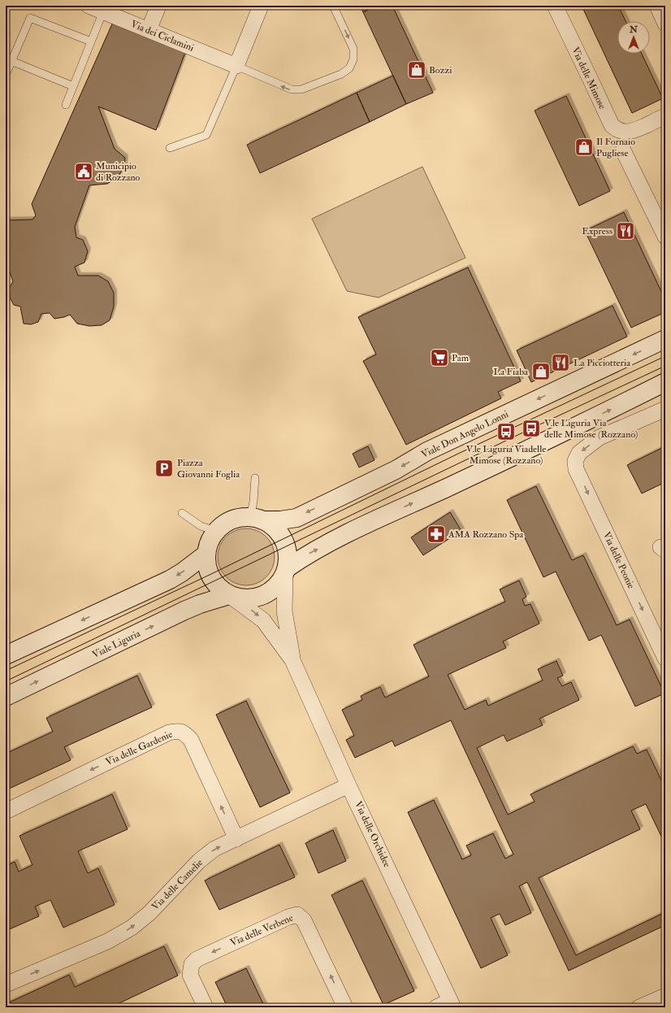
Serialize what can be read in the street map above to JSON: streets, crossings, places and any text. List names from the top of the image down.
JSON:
{
  "streets": {
    "main road": ["Viale Don Angelo Lonni", "Viale Liguria"],
    "street": [
      "Via dei Ciclamini",
      "Via delle Mimose",
      "Via delle Peonie",
      "Via delle Gardenie",
      "Via delle Orchidee",
      "Via delle Camelie",
      "Via delle Verbene"
    ]
  },
  "crossings": [
    ["Viale Don Angelo Lonni", "Viale Liguria"],
    ["Viale Don Angelo Lonni", "Via delle Orchidee"],
    ["Viale Liguria", "Via delle Orchidee"],
    ["Via delle Gardenie", "Via delle Camelie"],
    ["Via delle Orchidee", "Via delle Camelie"]
  ],
  "one_way": ["Via delle Camelie"],
  "places": {
    "shop": ["Bozzi", "Il Fornaio Pugliese", "La Fiaba"],
    "public building": ["Municipio di Rozzano"],
    "restaurant": ["Express", "La Picciotteria"],
    "supermarket": ["Pam"],
    "bus stop": ["V.le Liguria Via delle Mimose (Rozzano)", "V.le Liguria Viadelle Mimose (Rozzano)"],
    "parking": ["Piazza Giovanni Foglia"],
    "pharmacy": ["AMA Rozzano Spa"]
  },
  "north": "top"
}
